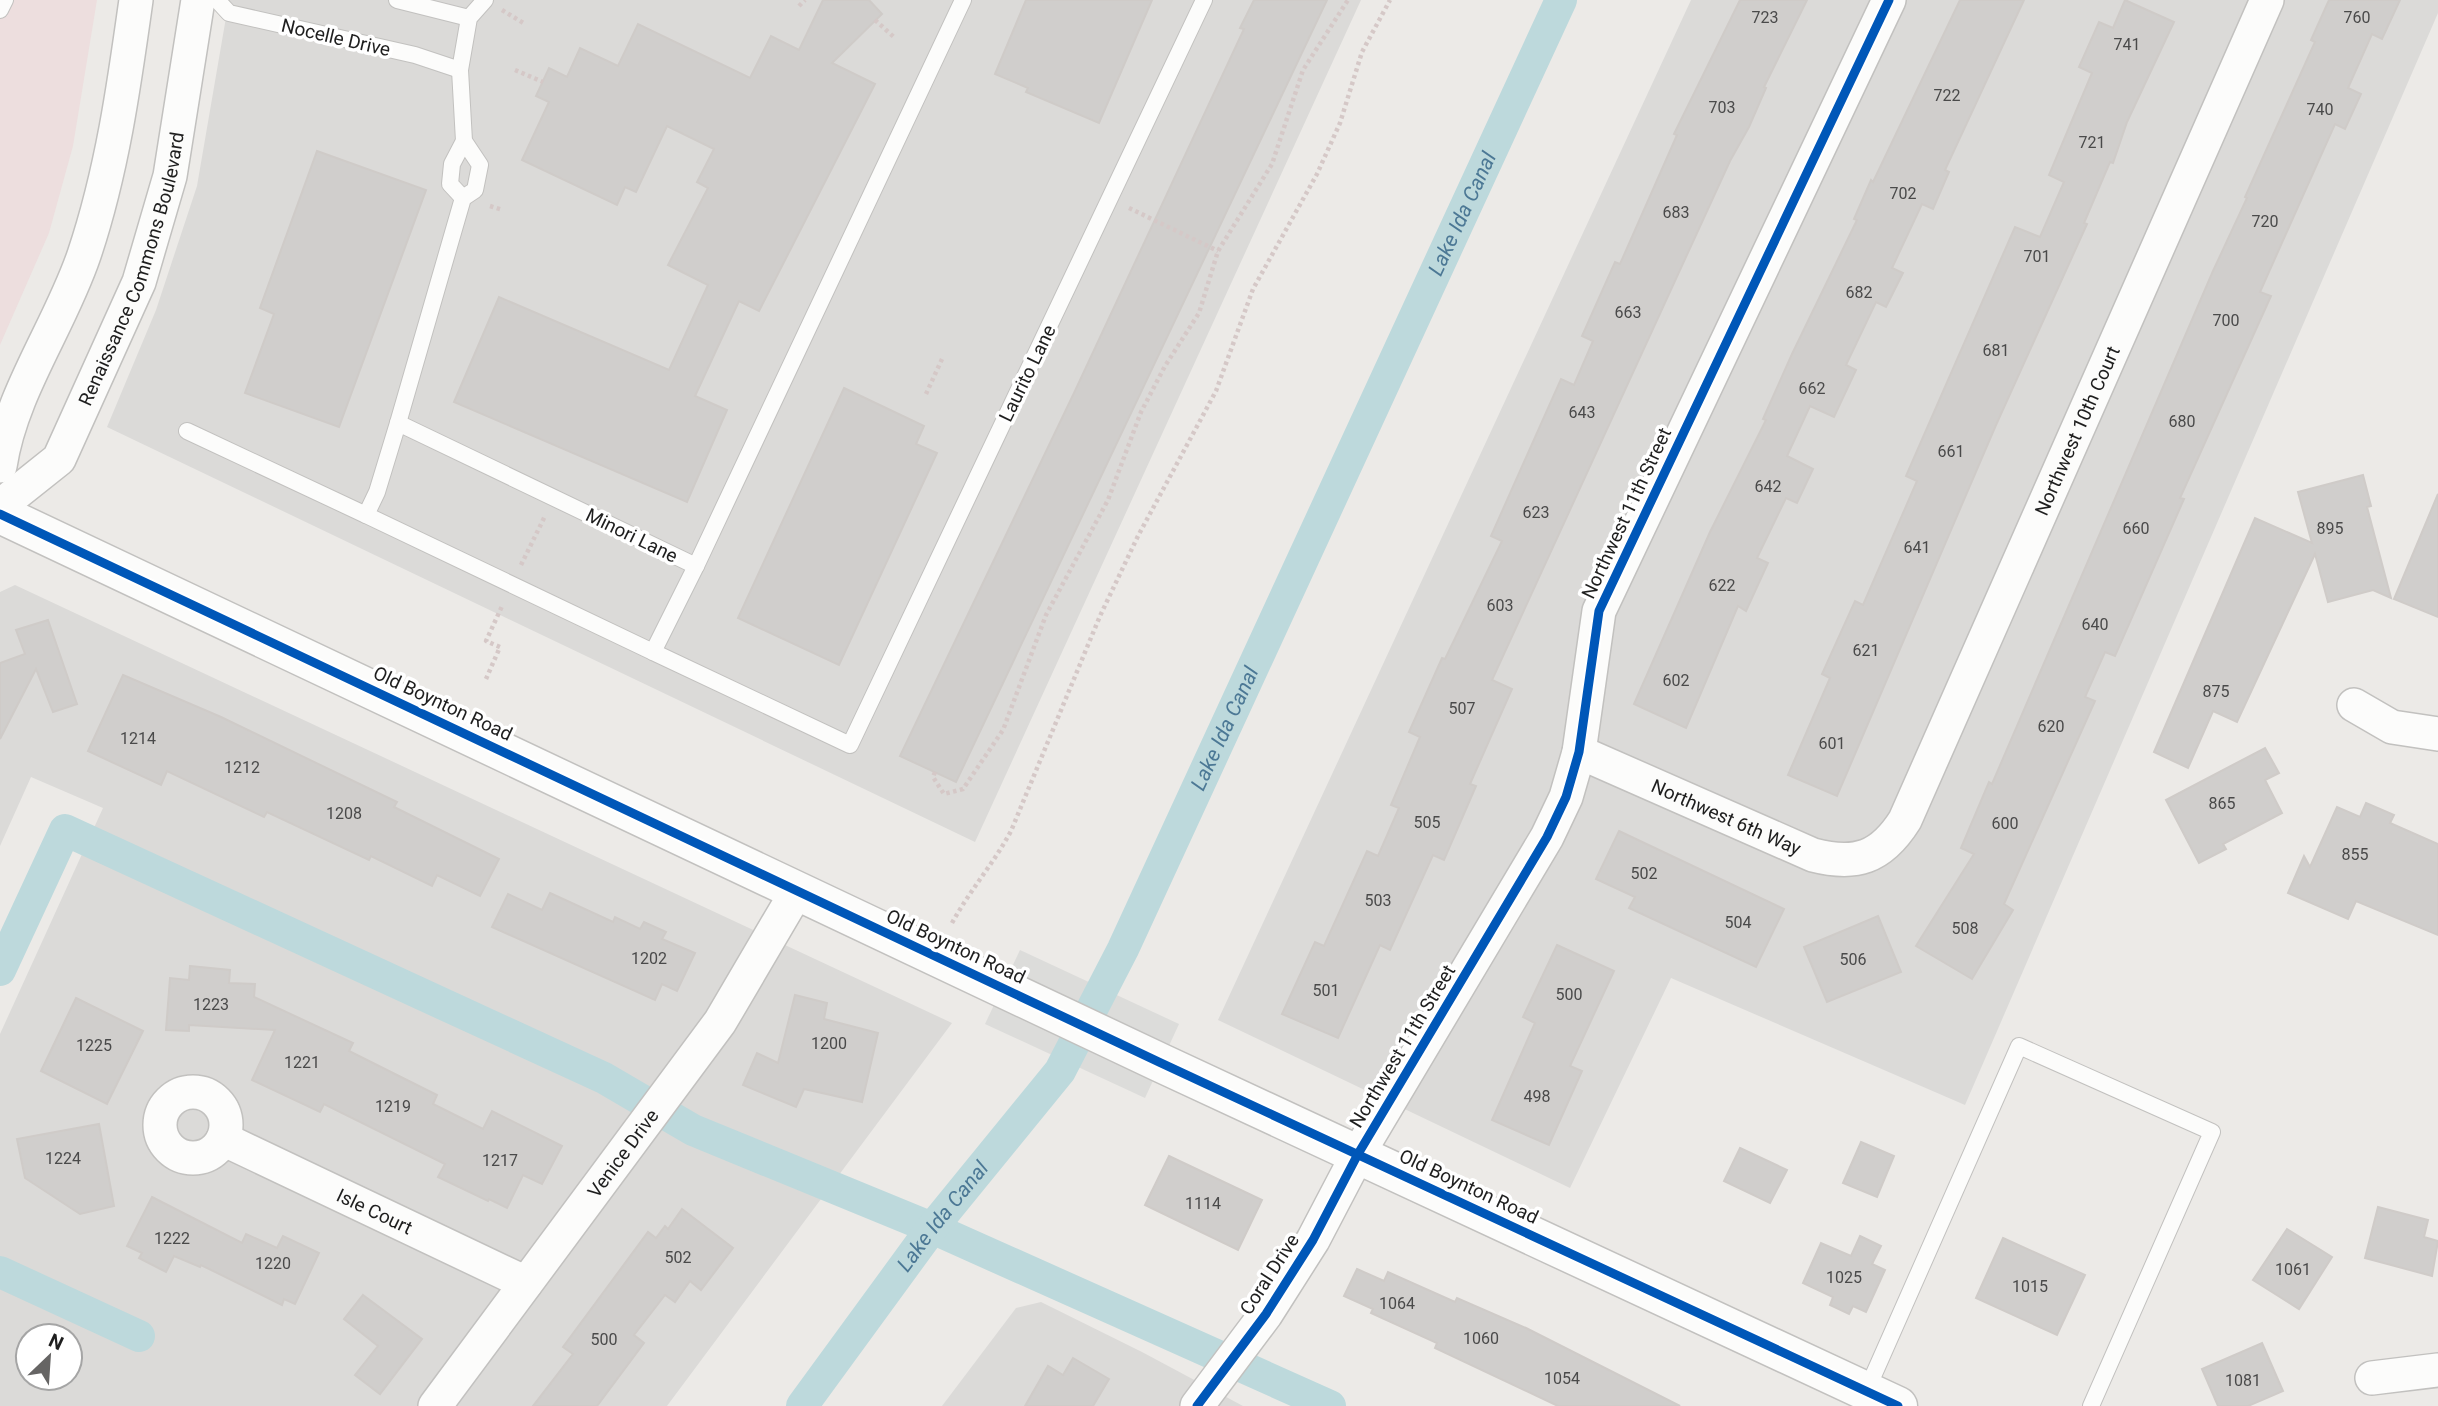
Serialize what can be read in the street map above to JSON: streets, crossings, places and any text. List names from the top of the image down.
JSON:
{
  "streets": {
    "street": [
      "Renaissance Commons Boulevard",
      "Northwest 10th Court",
      "Northwest 11th Street",
      "Old Boynton Road",
      "Northwest 6th Way",
      "Venice Drive",
      "Isle Court",
      "Coral Drive"
    ],
    "lane": ["Nocelle Drive", "Laurito Lane", "Minori Lane"]
  },
  "crossings": [
    ["Laurito Lane", "Minori Lane"],
    ["Northwest 10th Court", "Northwest 6th Way"],
    ["Northwest 11th Street", "Old Boynton Road"],
    ["Northwest 11th Street", "Northwest 6th Way"],
    ["Northwest 11th Street", "Coral Drive"],
    ["Old Boynton Road", "Venice Drive"],
    ["Old Boynton Road", "Coral Drive"],
    ["Venice Drive", "Isle Court"]
  ],
  "water": ["Lake Ida Canal"],
  "house_numbers": [
    "723",
    "760",
    "741",
    "722",
    "703",
    "740",
    "721",
    "702",
    "683",
    "720",
    "701",
    "682",
    "663",
    "700",
    "681",
    "662",
    "643",
    "680",
    "661",
    "642",
    "623",
    "660",
    "895",
    "641",
    "622",
    "603",
    "640",
    "621",
    "602",
    "875",
    "507",
    "620",
    "1214",
    "601",
    "1212",
    "865",
    "1208",
    "505",
    "600",
    "855",
    "502",
    "503",
    "504",
    "508",
    "1202",
    "506",
    "501",
    "500",
    "1223",
    "1200",
    "1225",
    "1221",
    "498",
    "1219",
    "1224",
    "1217",
    "1114",
    "1222",
    "502",
    "1220",
    "1061",
    "1025",
    "1015",
    "1064",
    "1060",
    "500",
    "1054",
    "1081"
  ],
  "north": "top right"
}
